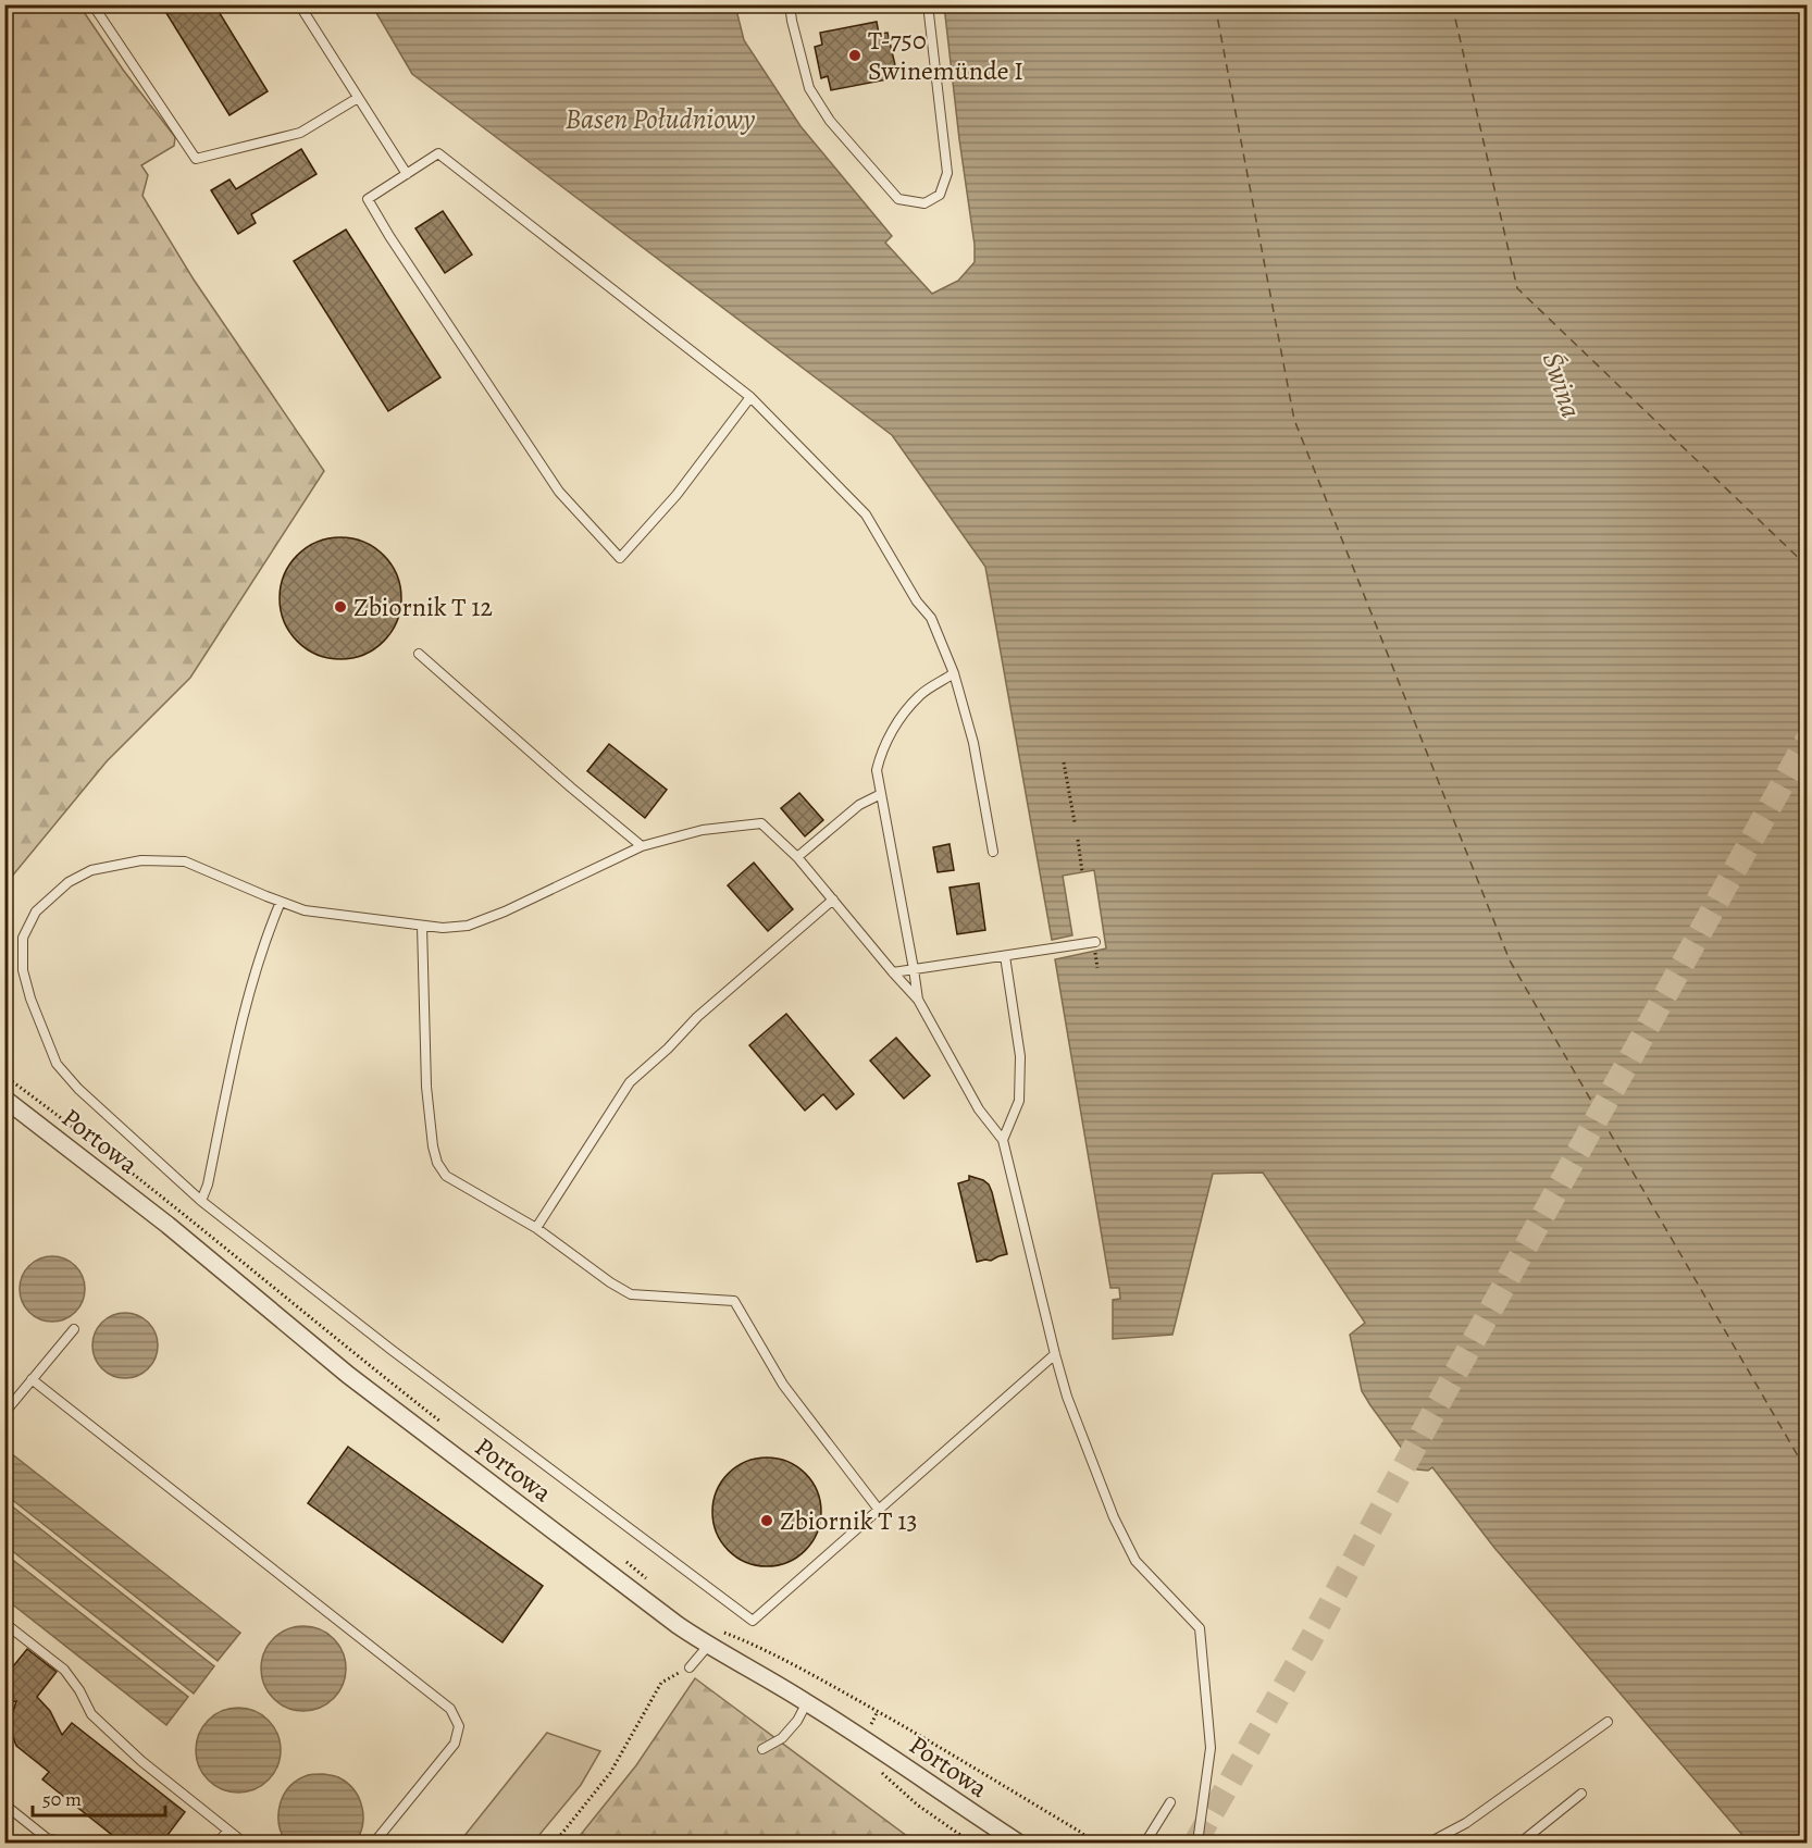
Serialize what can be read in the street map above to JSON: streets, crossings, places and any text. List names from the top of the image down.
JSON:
{
  "streets": {
    "street": ["Portowa"]
  },
  "water": ["Basen Południowy", "Świna"],
  "places": ["T-750 Swinemünde I", "Zbiornik T 12", "Zbiornik T 13"],
  "scale_bar": "50 m"
}
